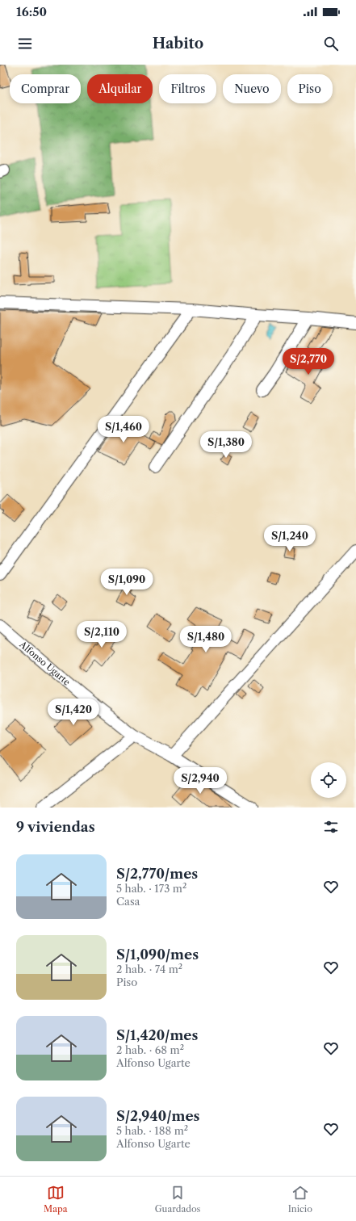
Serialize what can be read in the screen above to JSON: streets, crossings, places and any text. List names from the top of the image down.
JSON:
{
  "streets": {
    "street": ["Alfonso Ugarte"]
  },
  "page": {
    "status": "16:50",
    "header": "Habito",
    "chip": [
      "Comprar",
      "Alquilar",
      "Filtros",
      "Nuevo",
      "Piso"
    ],
    "price": [
      "S/2,770",
      "S/1,460",
      "S/1,380",
      "S/1,240",
      "S/1,090",
      "S/2,110",
      "S/1,480",
      "S/1,420",
      "S/2,940"
    ],
    "heading": "9 viviendas",
    "list": [
      {
        "name": "S/2,770/mes",
        "note": "5 hab. · 173 m² · Casa"
      },
      {
        "name": "S/1,090/mes",
        "note": "2 hab. · 74 m² · Piso"
      },
      {
        "name": "S/1,420/mes",
        "note": "2 hab. · 68 m² · Alfonso Ugarte"
      },
      {
        "name": "S/2,940/mes",
        "note": "5 hab. · 188 m² · Alfonso Ugarte"
      }
    ],
    "tabs": ["Mapa", "Guardados", "Inicio"]
  }
}
